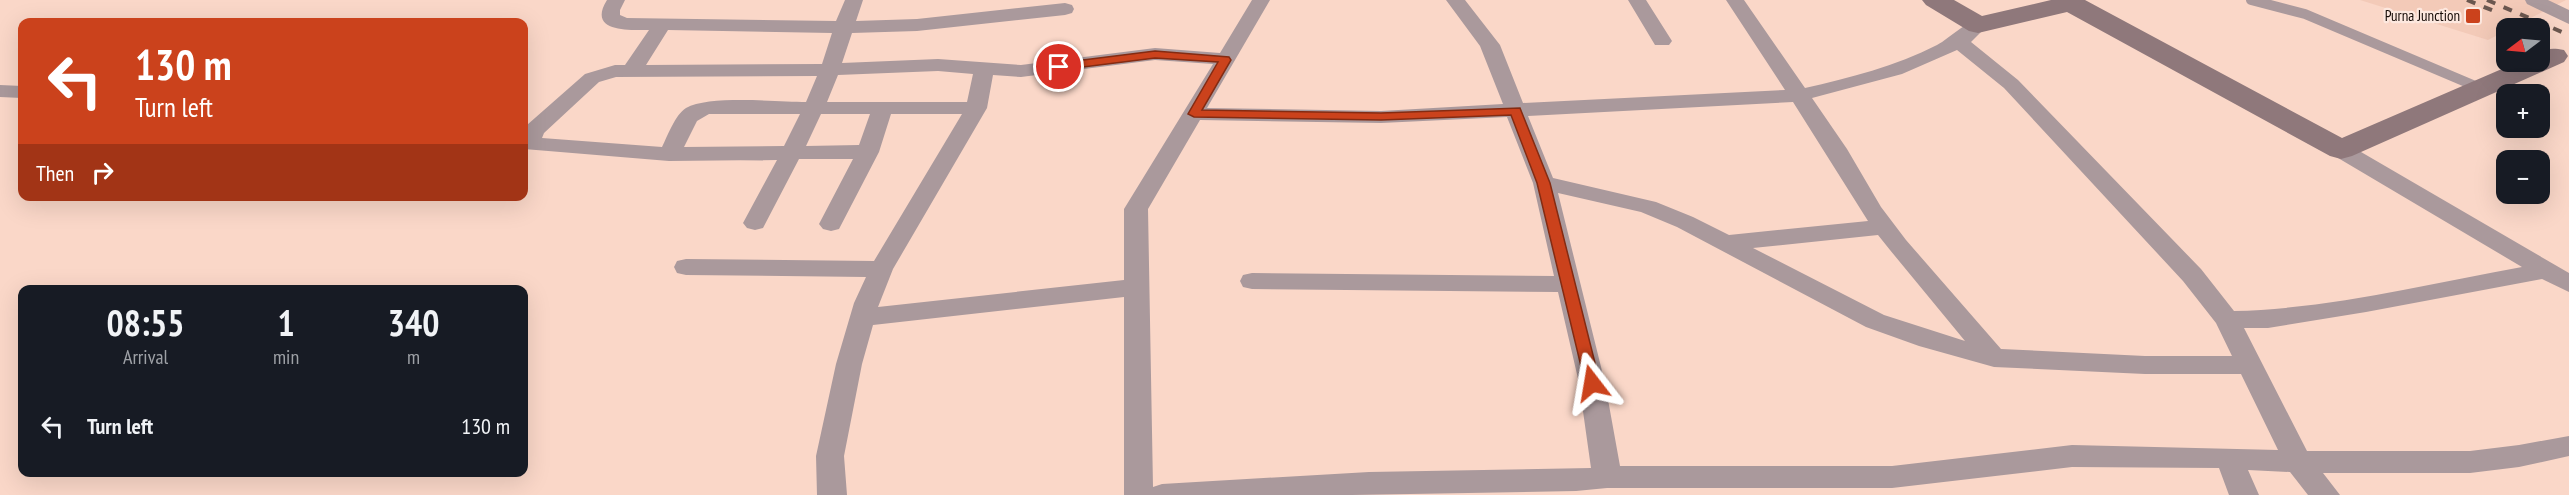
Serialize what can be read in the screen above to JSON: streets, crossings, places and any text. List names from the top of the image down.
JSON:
{
  "places": {
    "transit": ["Purna Junction"]
  },
  "north": "left",
  "page": {
    "map_buttons": ["+", "−"],
    "turn": ["130 m", "Turn left"],
    "then": "Then",
    "eta": [
      "08:55",
      "Arrival",
      "1",
      "min",
      "340",
      "m"
    ],
    "list": [
      {
        "name": "Turn left",
        "value": "130 m"
      }
    ]
  }
}
